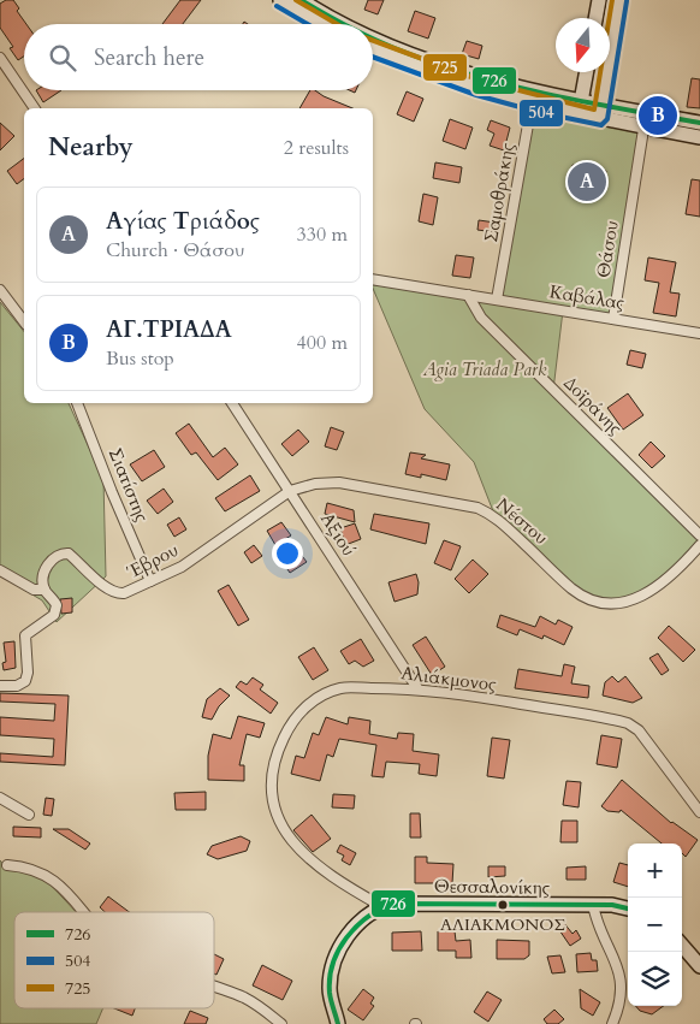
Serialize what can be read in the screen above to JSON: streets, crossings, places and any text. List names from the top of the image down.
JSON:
{
  "streets": {
    "street": [
      "Σαμοθράκης",
      "Θάσου",
      "Καβάλας",
      "Δοϊράνης",
      "Σιατίστης",
      "Νέστου",
      "Αξιού",
      "Έβρου",
      "Αλιάκμονος",
      "Θεσσαλονίκης"
    ]
  },
  "crossings": [
    ["Σαμοθράκης", "Καβάλας"],
    ["Θάσου", "Καβάλας"],
    ["Καβάλας", "Δοϊράνης"],
    ["Σιατίστης", "Έβρου"],
    ["Νέστου", "Αξιού"],
    ["Νέστου", "Έβρου"],
    ["Αξιού", "Έβρου"],
    ["Αξιού", "Αλιάκμονος"],
    ["Αλιάκμονος", "Θεσσαλονίκης"]
  ],
  "parks": ["Agia Triada Park"],
  "places": ["ΑΛΙΑΚΜΟΝΟΣ"],
  "lines": ["transit line 726", "transit line 725", "transit line 504"],
  "legend": ["726", "504", "725"],
  "north": "bottom",
  "page": {
    "search": "Search here",
    "pins": ["B", "A"],
    "heading": ["Nearby", "2 results"],
    "list": [
      {
        "mark": "A",
        "name": "Αγίας Τριάδος",
        "note": "Church · Θάσου",
        "value": "330 m"
      },
      {
        "mark": "B",
        "name": "ΑΓ.ΤΡΙΑΔΑ",
        "note": "Bus stop",
        "value": "400 m"
      }
    ],
    "map_buttons": ["+", "−"]
  }
}
